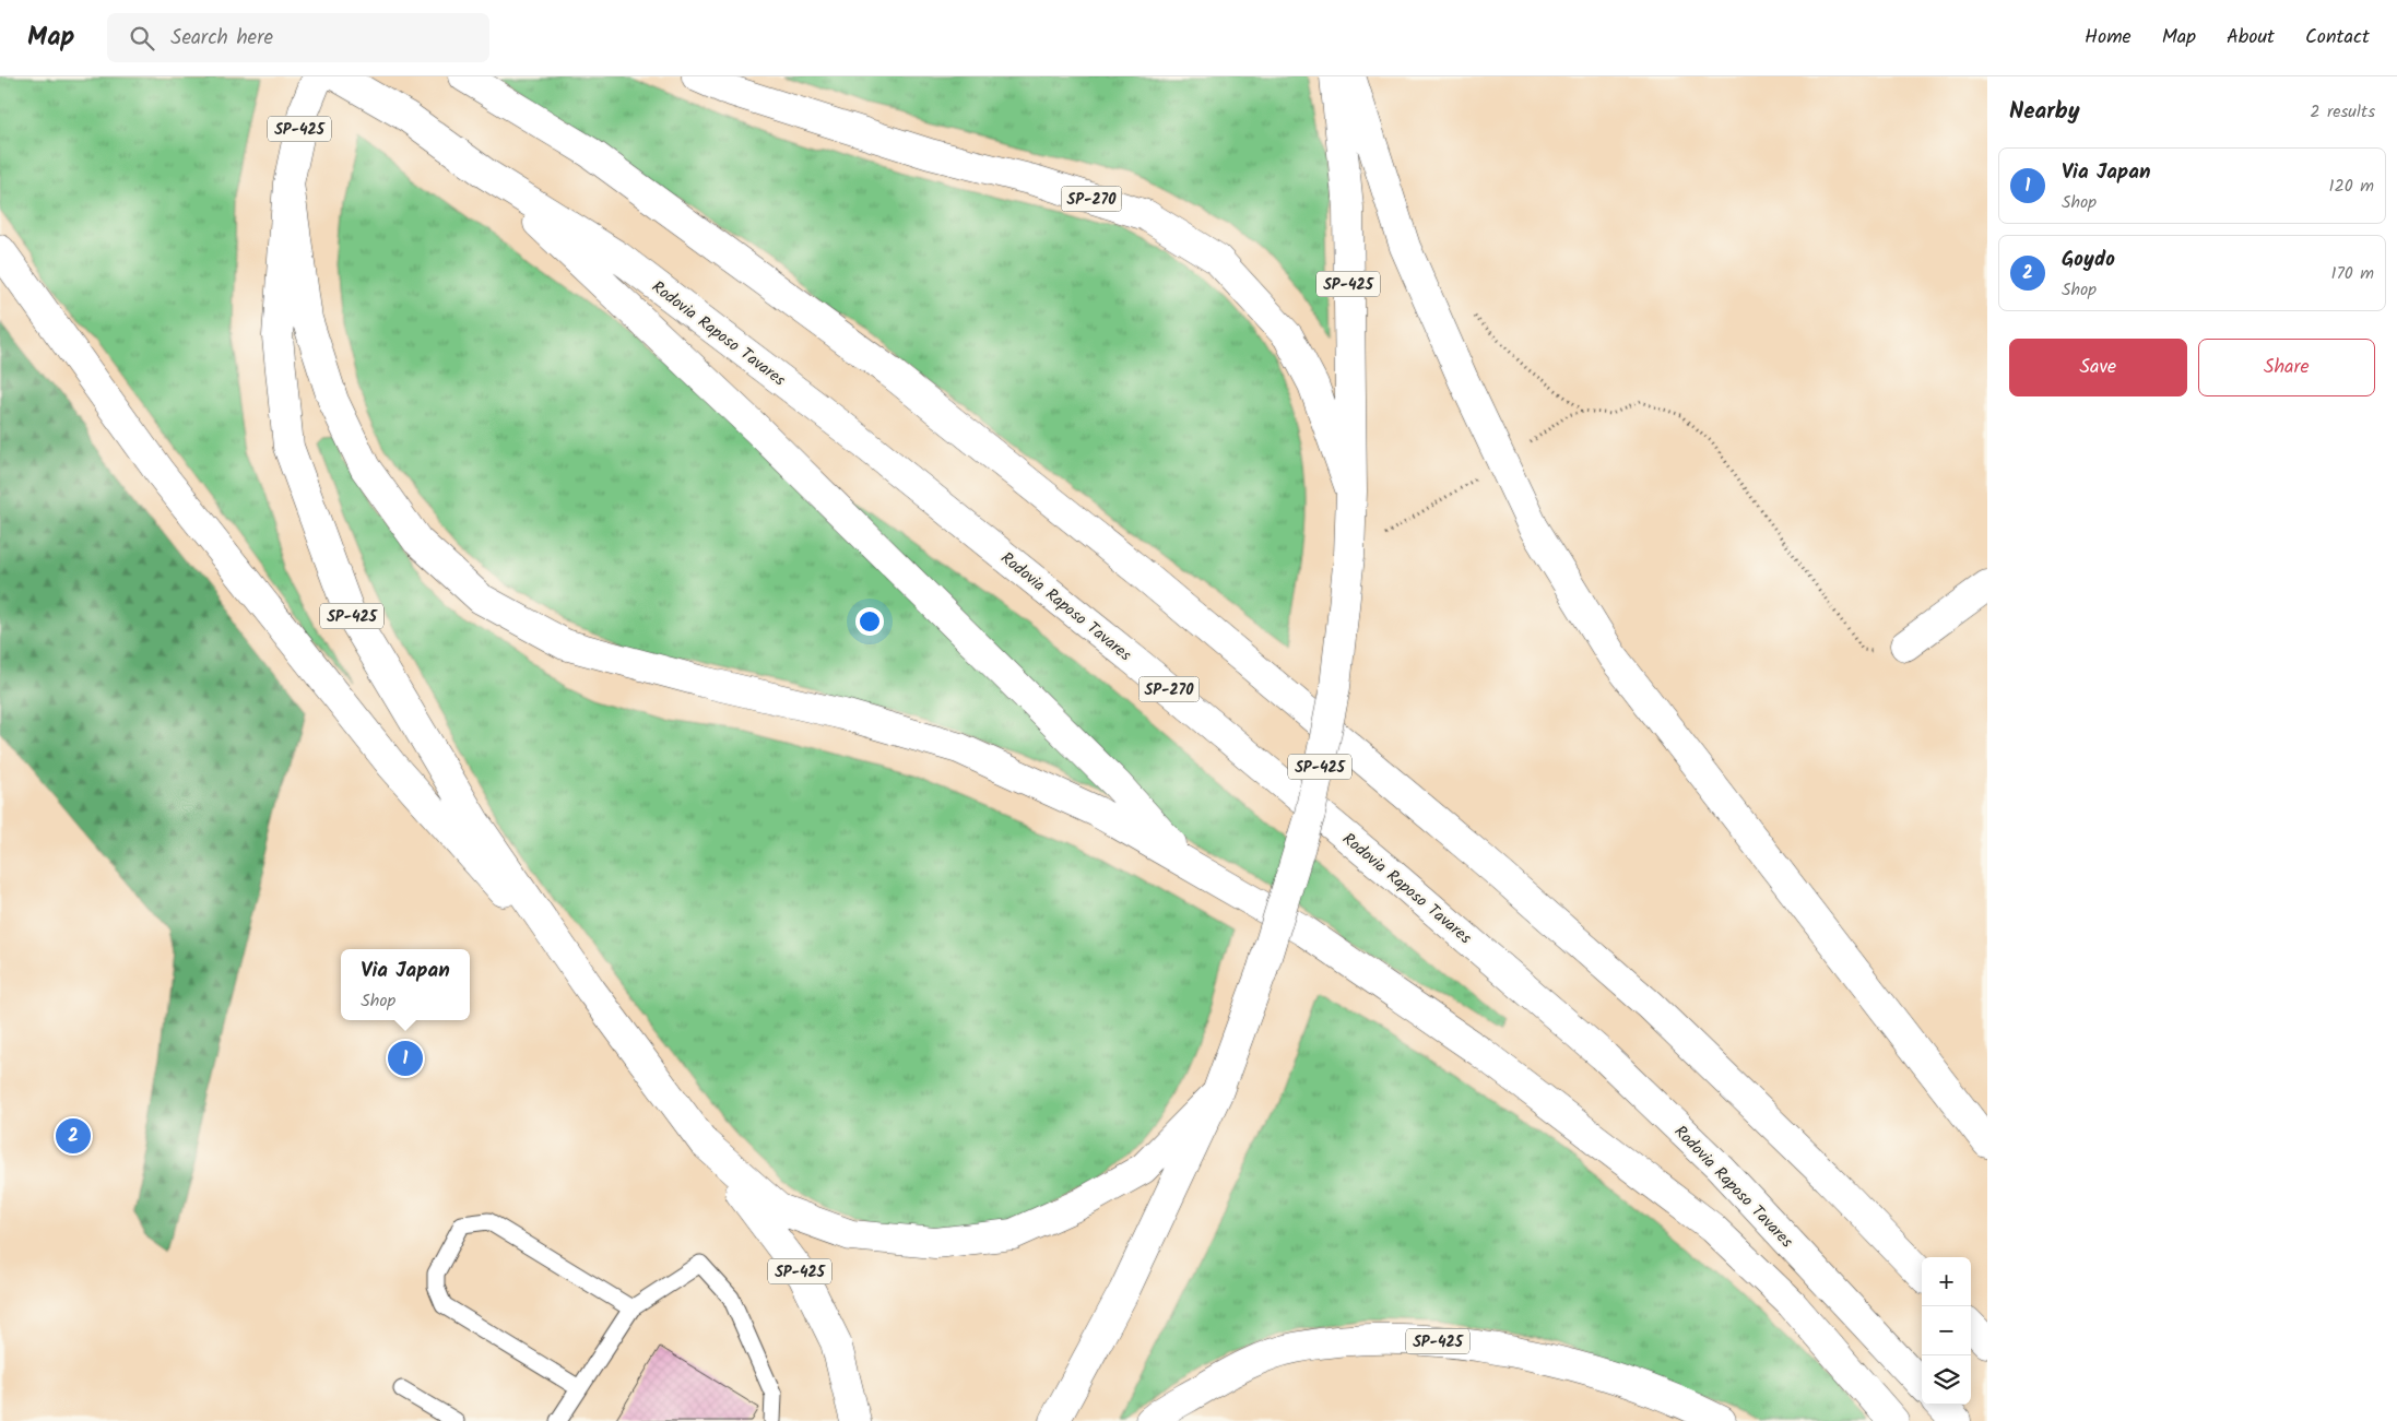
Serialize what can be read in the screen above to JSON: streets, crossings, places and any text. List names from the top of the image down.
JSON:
{
  "streets": {
    "main road": ["SP-425", "SP-270", "Rodovia Raposo Tavares"]
  },
  "crossings": [
    ["SP-425", "SP-270"]
  ],
  "page": {
    "header": "Map",
    "search": "Search here",
    "nav": [
      "Home",
      "Map",
      "About",
      "Contact"
    ],
    "heading": ["Nearby", "2 results"],
    "list": [
      {
        "mark": "1",
        "name": "Via Japan",
        "note": "Shop",
        "value": "120 m"
      },
      {
        "mark": "2",
        "name": "Goydo",
        "note": "Shop",
        "value": "170 m"
      }
    ],
    "buttons": ["Save", "Share"],
    "popup": ["Via Japan", "Shop"],
    "pins": ["1", "2"],
    "map_buttons": ["+", "−"]
  }
}
